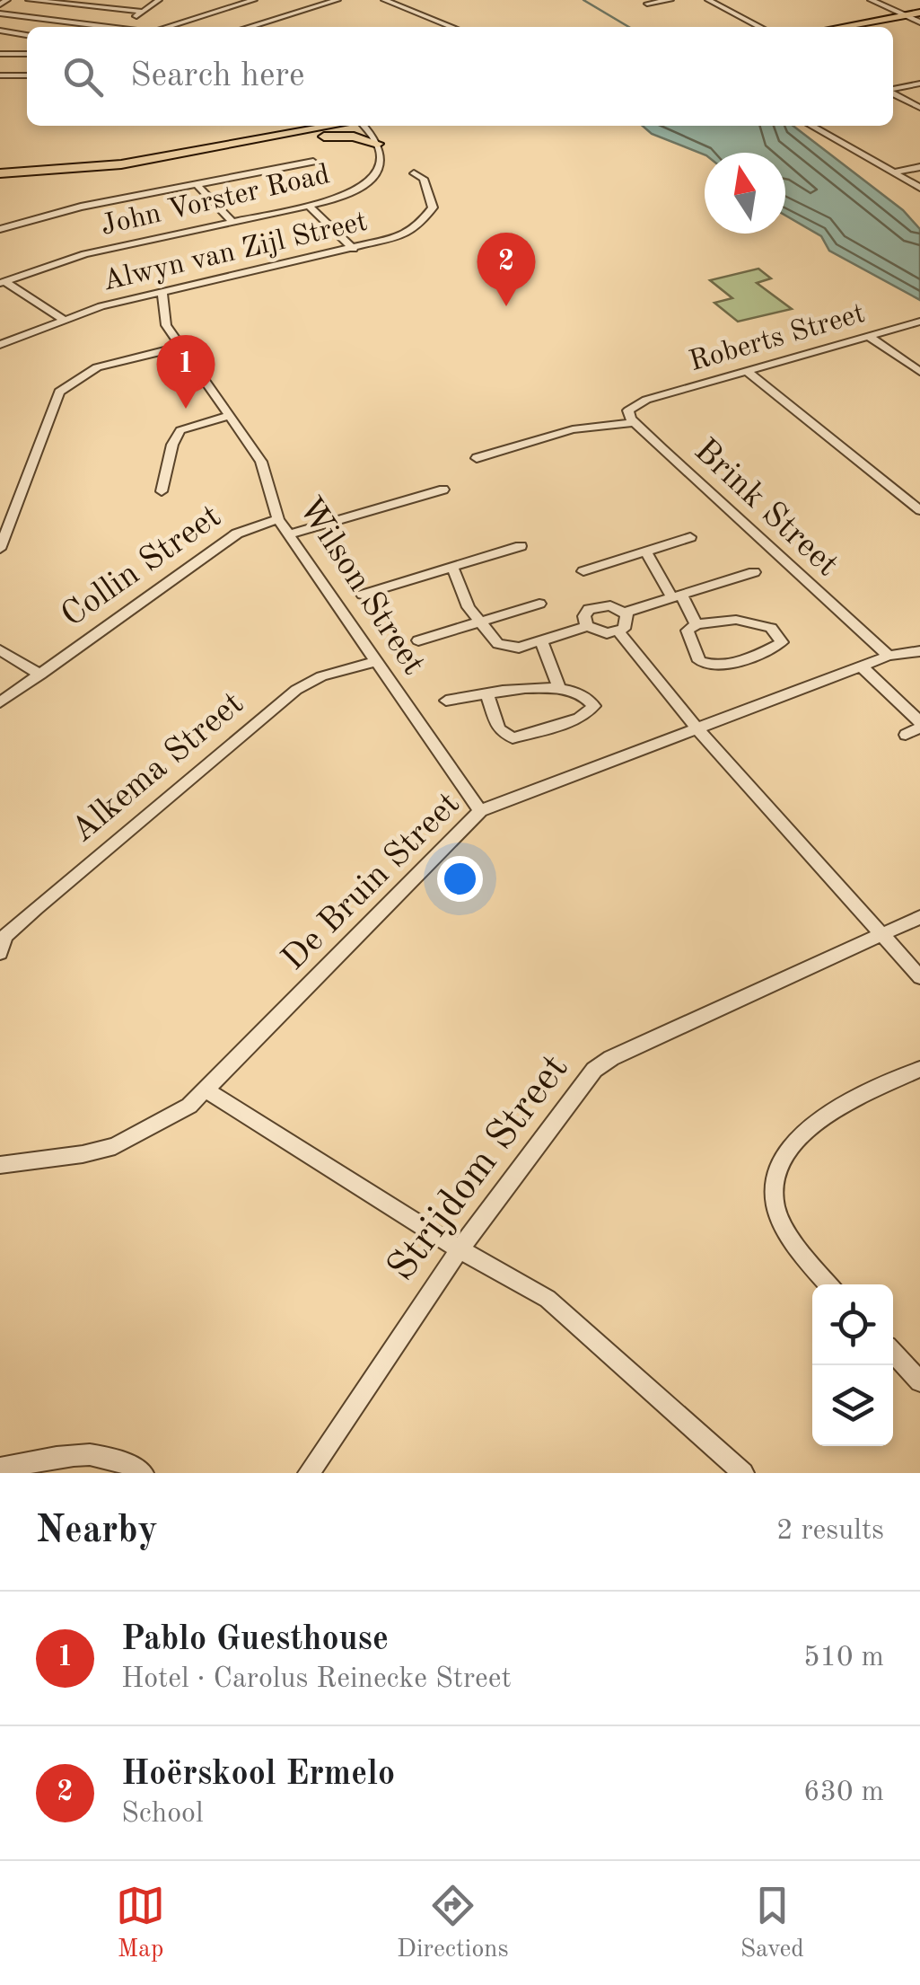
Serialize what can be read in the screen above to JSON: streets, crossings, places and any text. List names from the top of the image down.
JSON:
{
  "streets": {
    "street": [
      "John Vorster Road",
      "Alwyn van Zijl Street",
      "Roberts Street",
      "Brink Street",
      "Collin Street",
      "Wilson Street",
      "Alkema Street",
      "De Bruin Street",
      "Strijdom Street"
    ]
  },
  "crossings": [
    ["Alwyn van Zijl Street", "Wilson Street"],
    ["Roberts Street", "Brink Street"],
    ["Brink Street", "De Bruin Street"],
    ["Collin Street", "Wilson Street"],
    ["Wilson Street", "Alkema Street"],
    ["Wilson Street", "De Bruin Street"]
  ],
  "north": "top",
  "page": {
    "search": "Search here",
    "pins": ["2", "1"],
    "heading": ["Nearby", "2 results"],
    "list": [
      {
        "mark": "1",
        "name": "Pablo Guesthouse",
        "note": "Hotel · Carolus Reinecke Street",
        "value": "510 m"
      },
      {
        "mark": "2",
        "name": "Hoërskool Ermelo",
        "note": "School",
        "value": "630 m"
      }
    ],
    "nav": ["Map", "Directions", "Saved"]
  }
}
